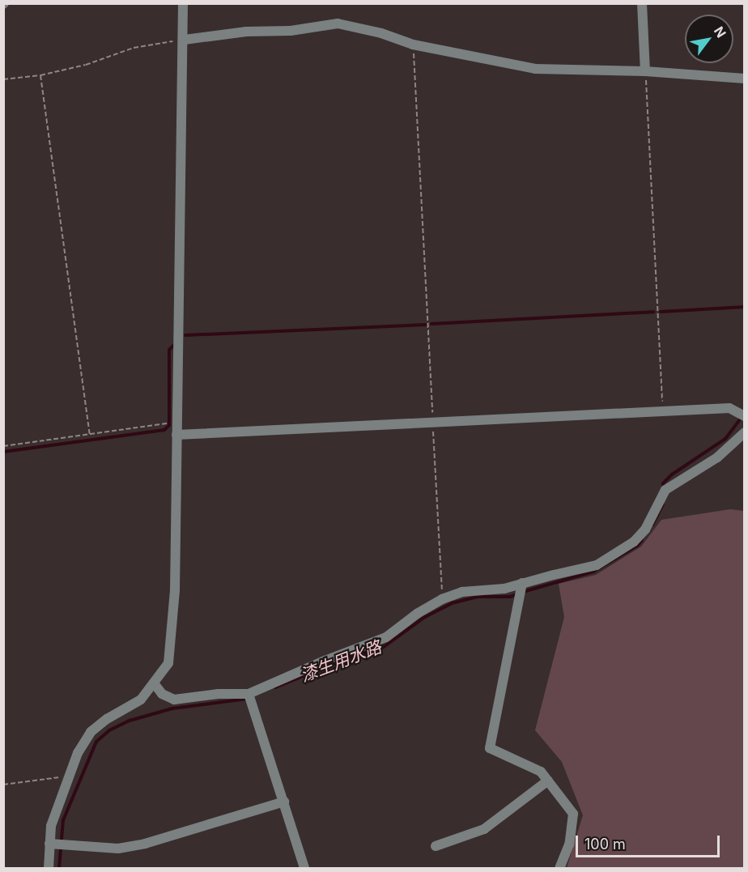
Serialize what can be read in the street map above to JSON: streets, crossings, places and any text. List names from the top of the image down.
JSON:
{
  "water": ["漆生用水路"],
  "scale_bar": "100 m",
  "north": "top right"
}
